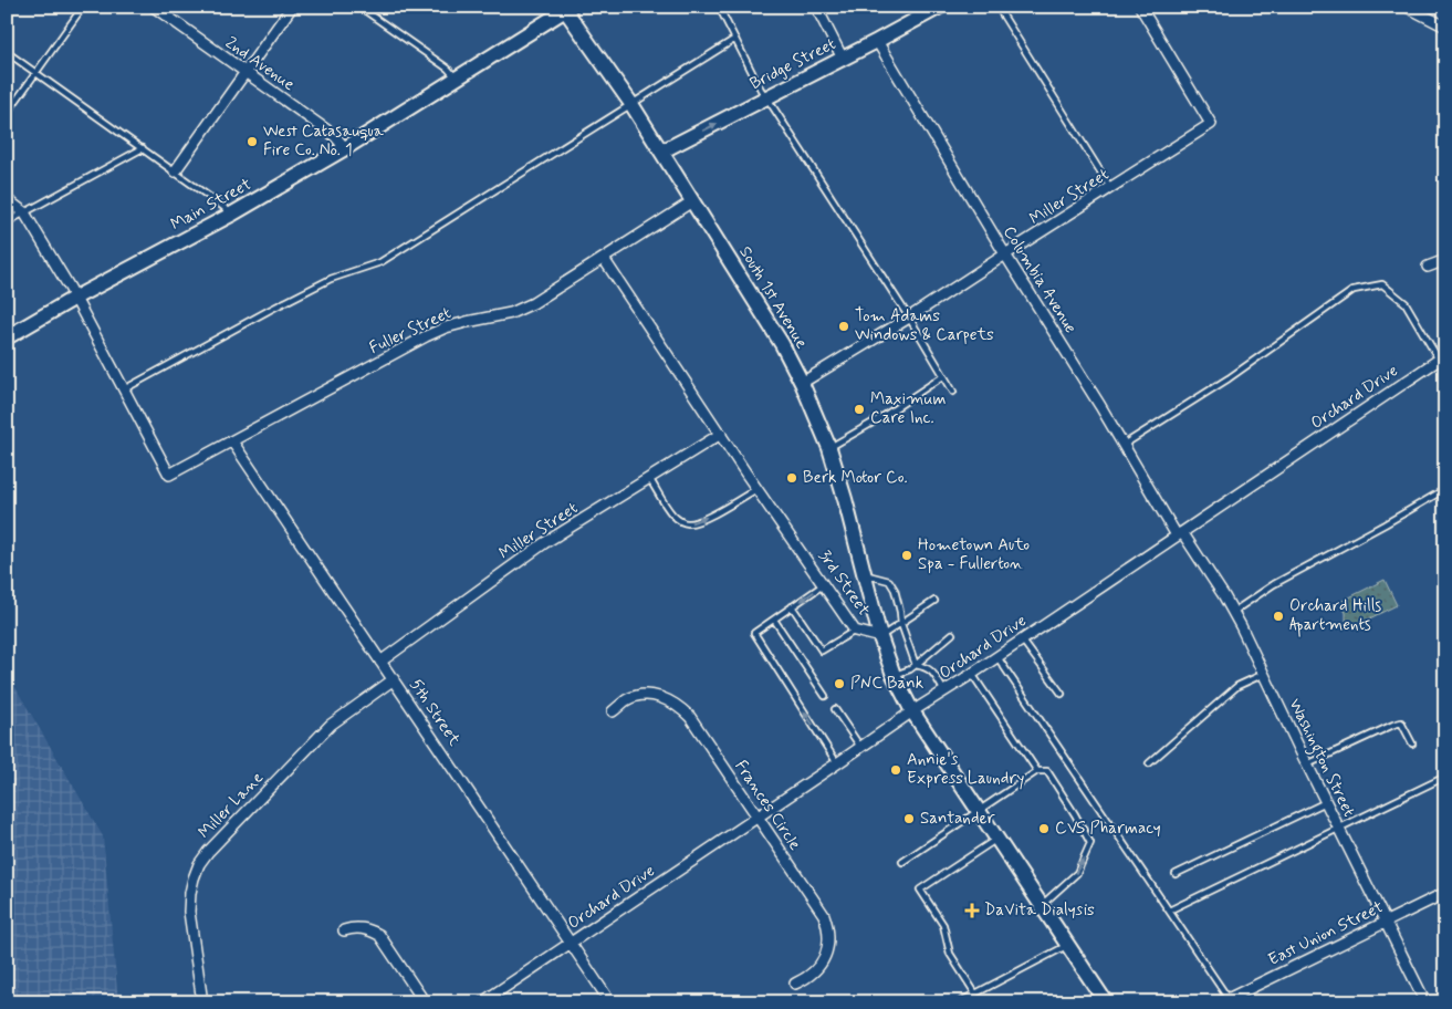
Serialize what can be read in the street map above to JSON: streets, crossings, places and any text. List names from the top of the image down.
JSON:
{
  "streets": {
    "main road": ["Bridge Street", "Main Street", "South 1st Avenue"],
    "street": [
      "2nd Avenue",
      "Miller Street",
      "Columbia Avenue",
      "Fuller Street",
      "Orchard Drive",
      "3rd Street",
      "5th Street",
      "Washington Street",
      "Miller Lane",
      "Frances Circle",
      "East Union Street"
    ]
  },
  "crossings": [
    ["2nd Avenue", "Main Street"],
    ["Bridge Street", "Columbia Avenue"],
    ["Bridge Street", "South 1st Avenue"],
    ["Miller Street", "Columbia Avenue"],
    ["Miller Street", "South 1st Avenue"],
    ["Miller Street", "3rd Street"],
    ["Miller Street", "5th Street"],
    ["Main Street", "South 1st Avenue"],
    ["Columbia Avenue", "Orchard Drive"],
    ["Columbia Avenue", "Washington Street"],
    ["South 1st Avenue", "Fuller Street"],
    ["South 1st Avenue", "3rd Street"],
    ["Fuller Street", "3rd Street"],
    ["Fuller Street", "5th Street"],
    ["Orchard Drive", "5th Street"],
    ["Orchard Drive", "Washington Street"],
    ["Orchard Drive", "Frances Circle"],
    ["5th Street", "Miller Lane"],
    ["Washington Street", "East Union Street"]
  ],
  "one_way": ["Bridge Street"],
  "places": {
    "other": [
      "West Catasauqua Fire Co. No. 1",
      "Tom Adams Windows & Carpets",
      "Maximum Care Inc.",
      "Berk Motor Co.",
      "Hometown Auto Spa - Fullerton",
      "Orchard Hills Apartments",
      "PNC Bank",
      "Annie's Express Laundry",
      "Santander",
      "CVS Pharmacy"
    ],
    "health": ["DaVita Dialysis"]
  }
}
